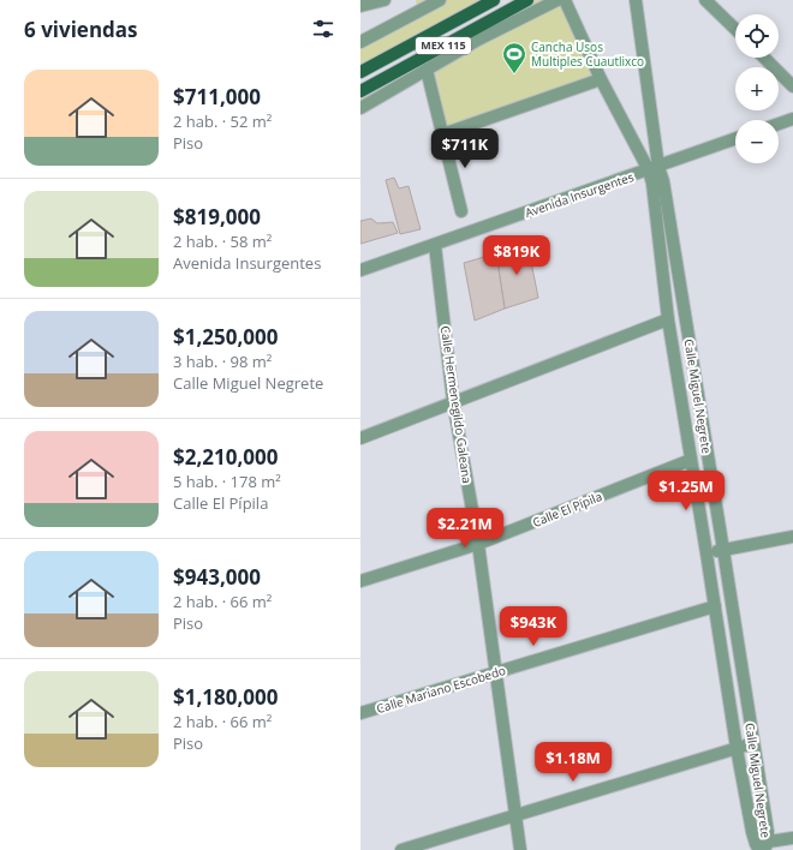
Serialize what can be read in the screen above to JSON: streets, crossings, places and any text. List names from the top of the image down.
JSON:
{
  "streets": {
    "main road": ["MEX 115"],
    "street": [
      "Avenida Insurgentes",
      "Calle Miguel Negrete",
      "Calle Hermenegildo Galeana",
      "Calle El Pípila",
      "Calle Mariano Escobedo"
    ]
  },
  "crossings": [
    ["Avenida Insurgentes", "Calle Miguel Negrete"],
    ["Avenida Insurgentes", "Calle Hermenegildo Galeana"],
    ["Calle Miguel Negrete", "Calle El Pípila"],
    ["Calle Miguel Negrete", "Calle Mariano Escobedo"],
    ["Calle Hermenegildo Galeana", "Calle El Pípila"],
    ["Calle Hermenegildo Galeana", "Calle Mariano Escobedo"]
  ],
  "places": {
    "sports": ["Cancha Usos Multiples Cuautlixco"]
  },
  "page": {
    "heading": "6 viviendas",
    "map_buttons": ["+", "−"],
    "list": [
      {
        "name": "$711,000",
        "note": "2 hab. · 52 m² · Piso"
      },
      {
        "name": "$819,000",
        "note": "2 hab. · 58 m² · Avenida Insurgentes"
      },
      {
        "name": "$1,250,000",
        "note": "3 hab. · 98 m² · Calle Miguel Negrete"
      },
      {
        "name": "$2,210,000",
        "note": "5 hab. · 178 m² · Calle El Pípila"
      },
      {
        "name": "$943,000",
        "note": "2 hab. · 66 m² · Piso"
      },
      {
        "name": "$1,180,000",
        "note": "2 hab. · 66 m² · Piso"
      }
    ],
    "price": [
      "$711K",
      "$819K",
      "$1.25M",
      "$2.21M",
      "$943K",
      "$1.18M"
    ]
  }
}
